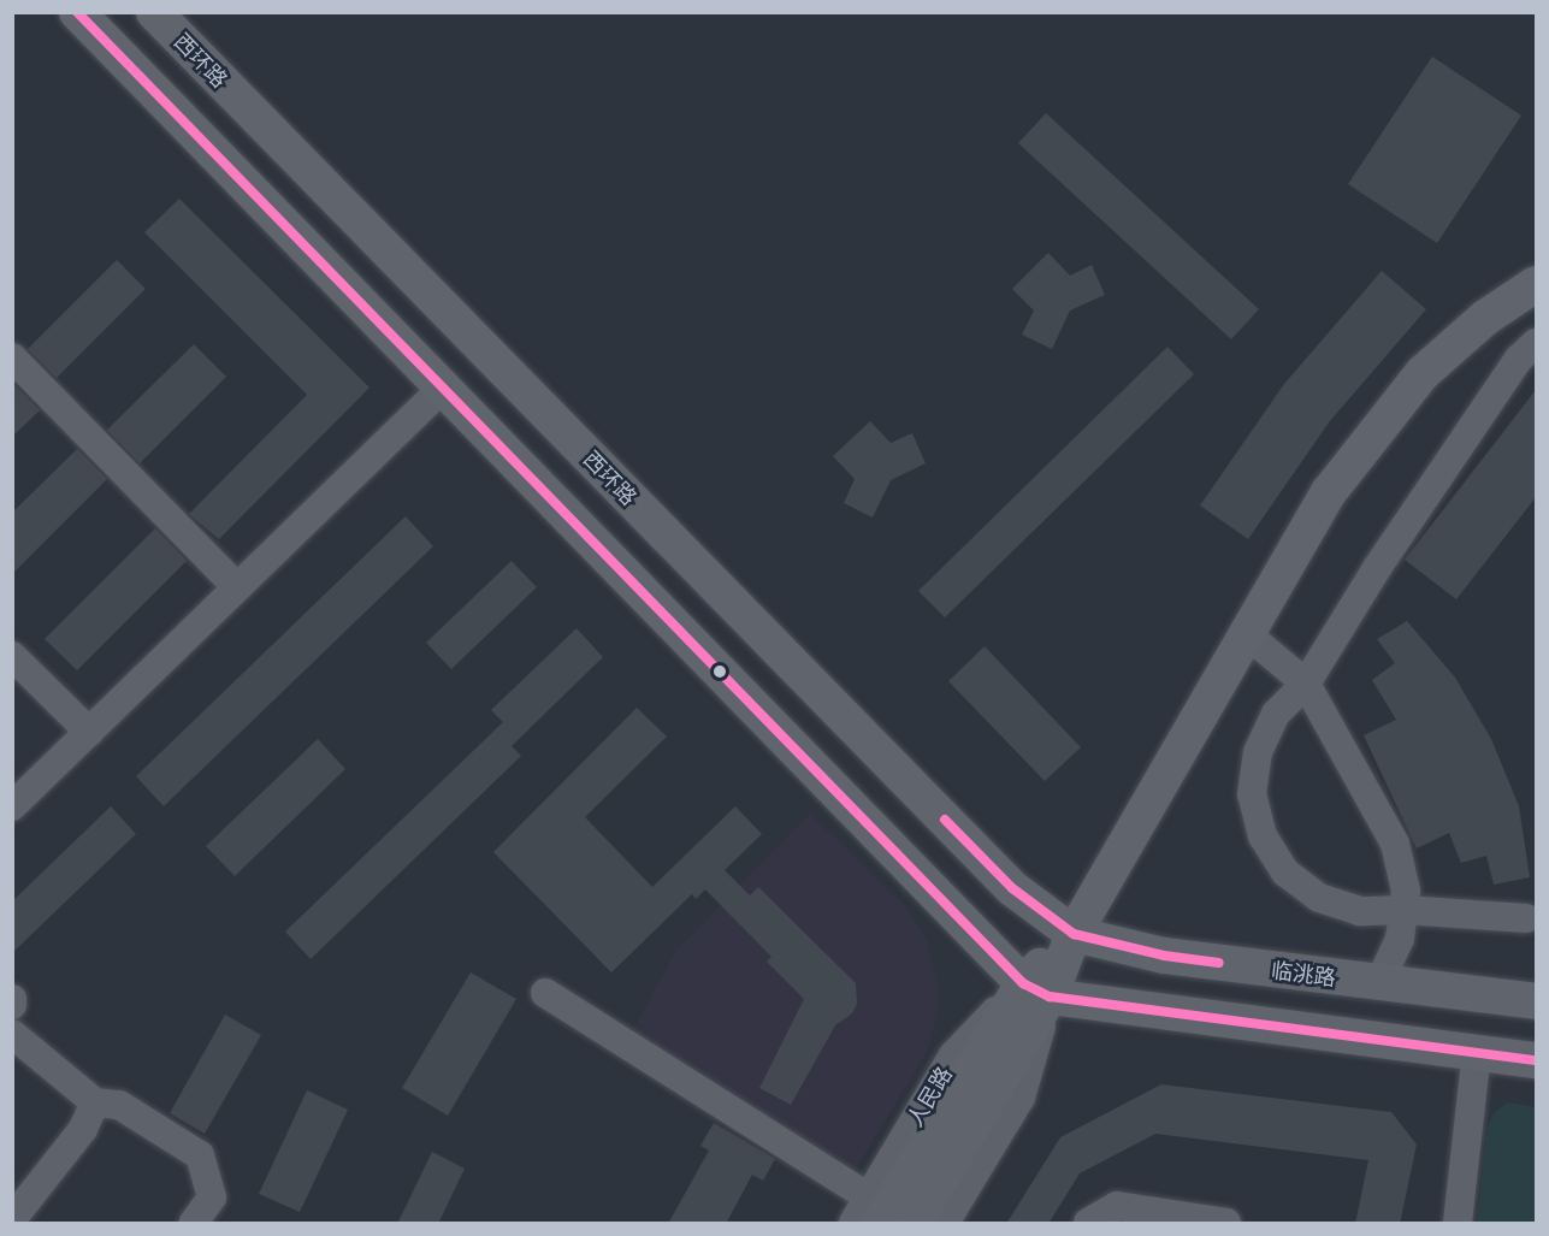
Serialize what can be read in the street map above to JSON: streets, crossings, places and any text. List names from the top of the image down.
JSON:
{
  "streets": {
    "main road": ["西环路", "临洮路", "人民路"]
  },
  "crossings": [
    ["西环路", "临洮路"],
    ["西环路", "人民路"],
    ["临洮路", "人民路"]
  ]
}
